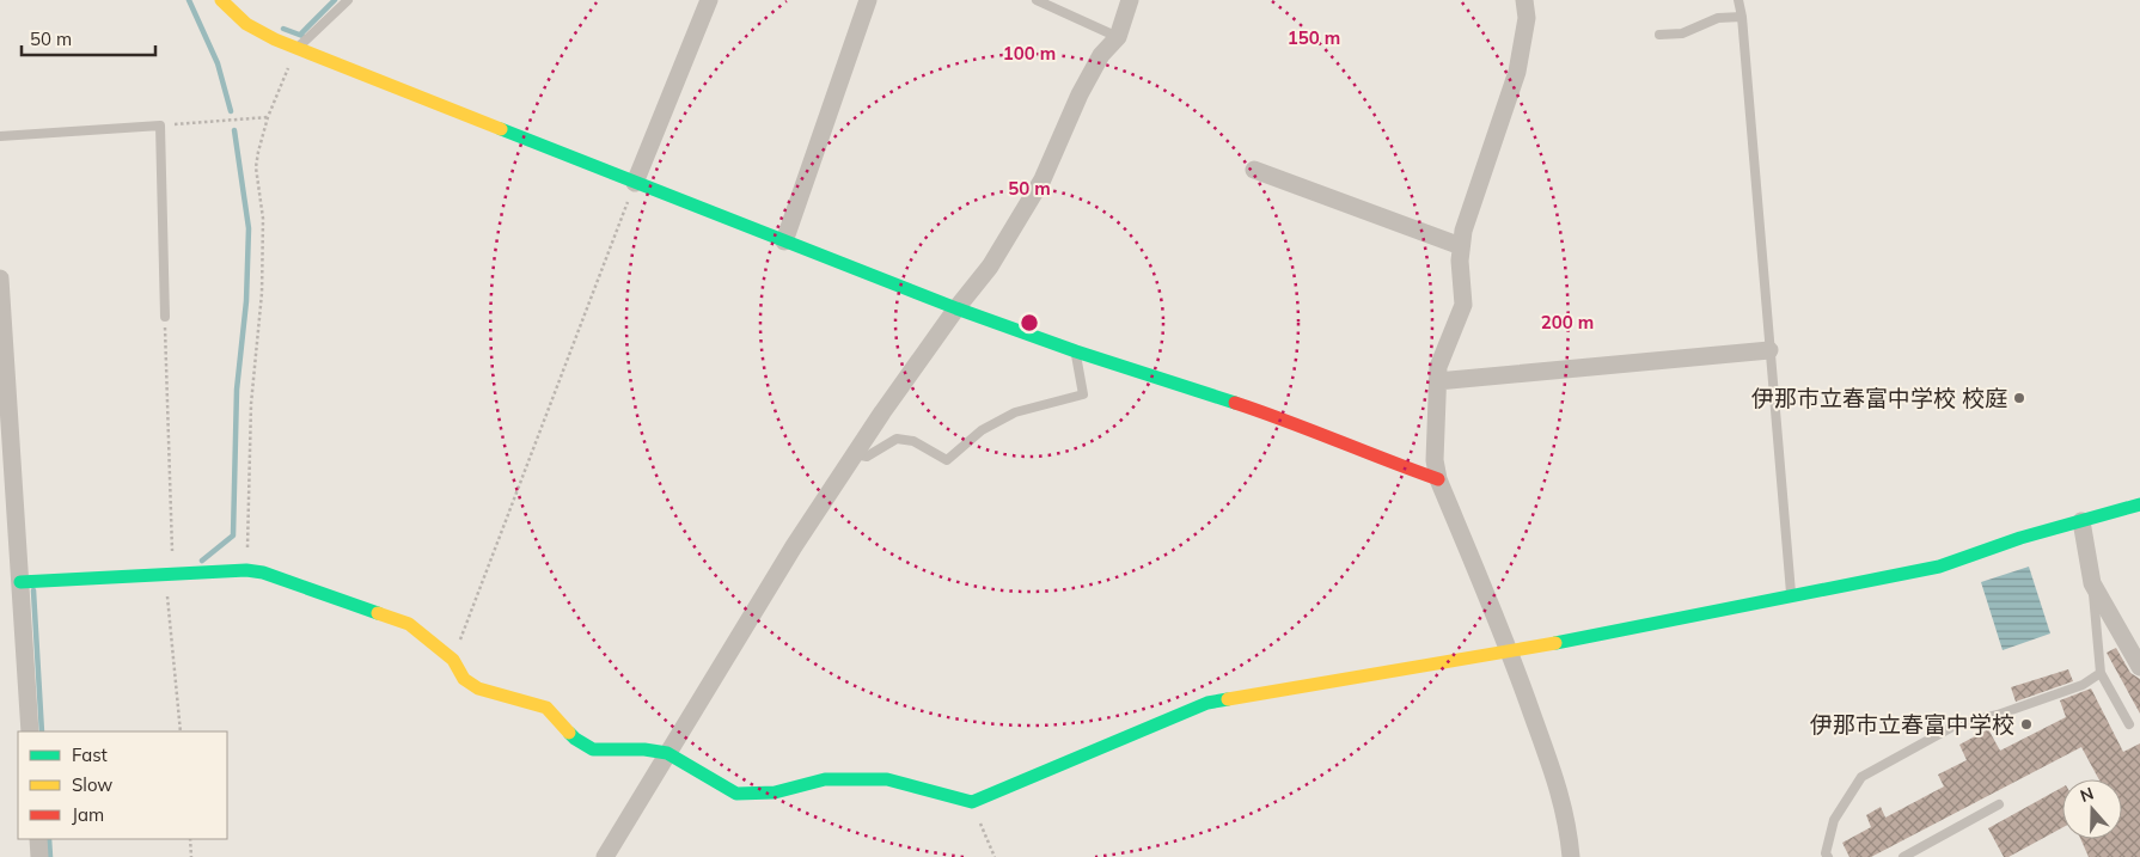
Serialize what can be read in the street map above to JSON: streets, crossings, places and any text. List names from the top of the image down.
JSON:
{
  "places": ["伊那市立春富中学校 校庭", "伊那市立春富中学校"],
  "legend": ["Fast", "Slow", "Jam"],
  "scale_bar": "50 m",
  "north": "top",
  "rings": [
    "150 m",
    "100 m",
    "50 m",
    "200 m"
  ]
}
